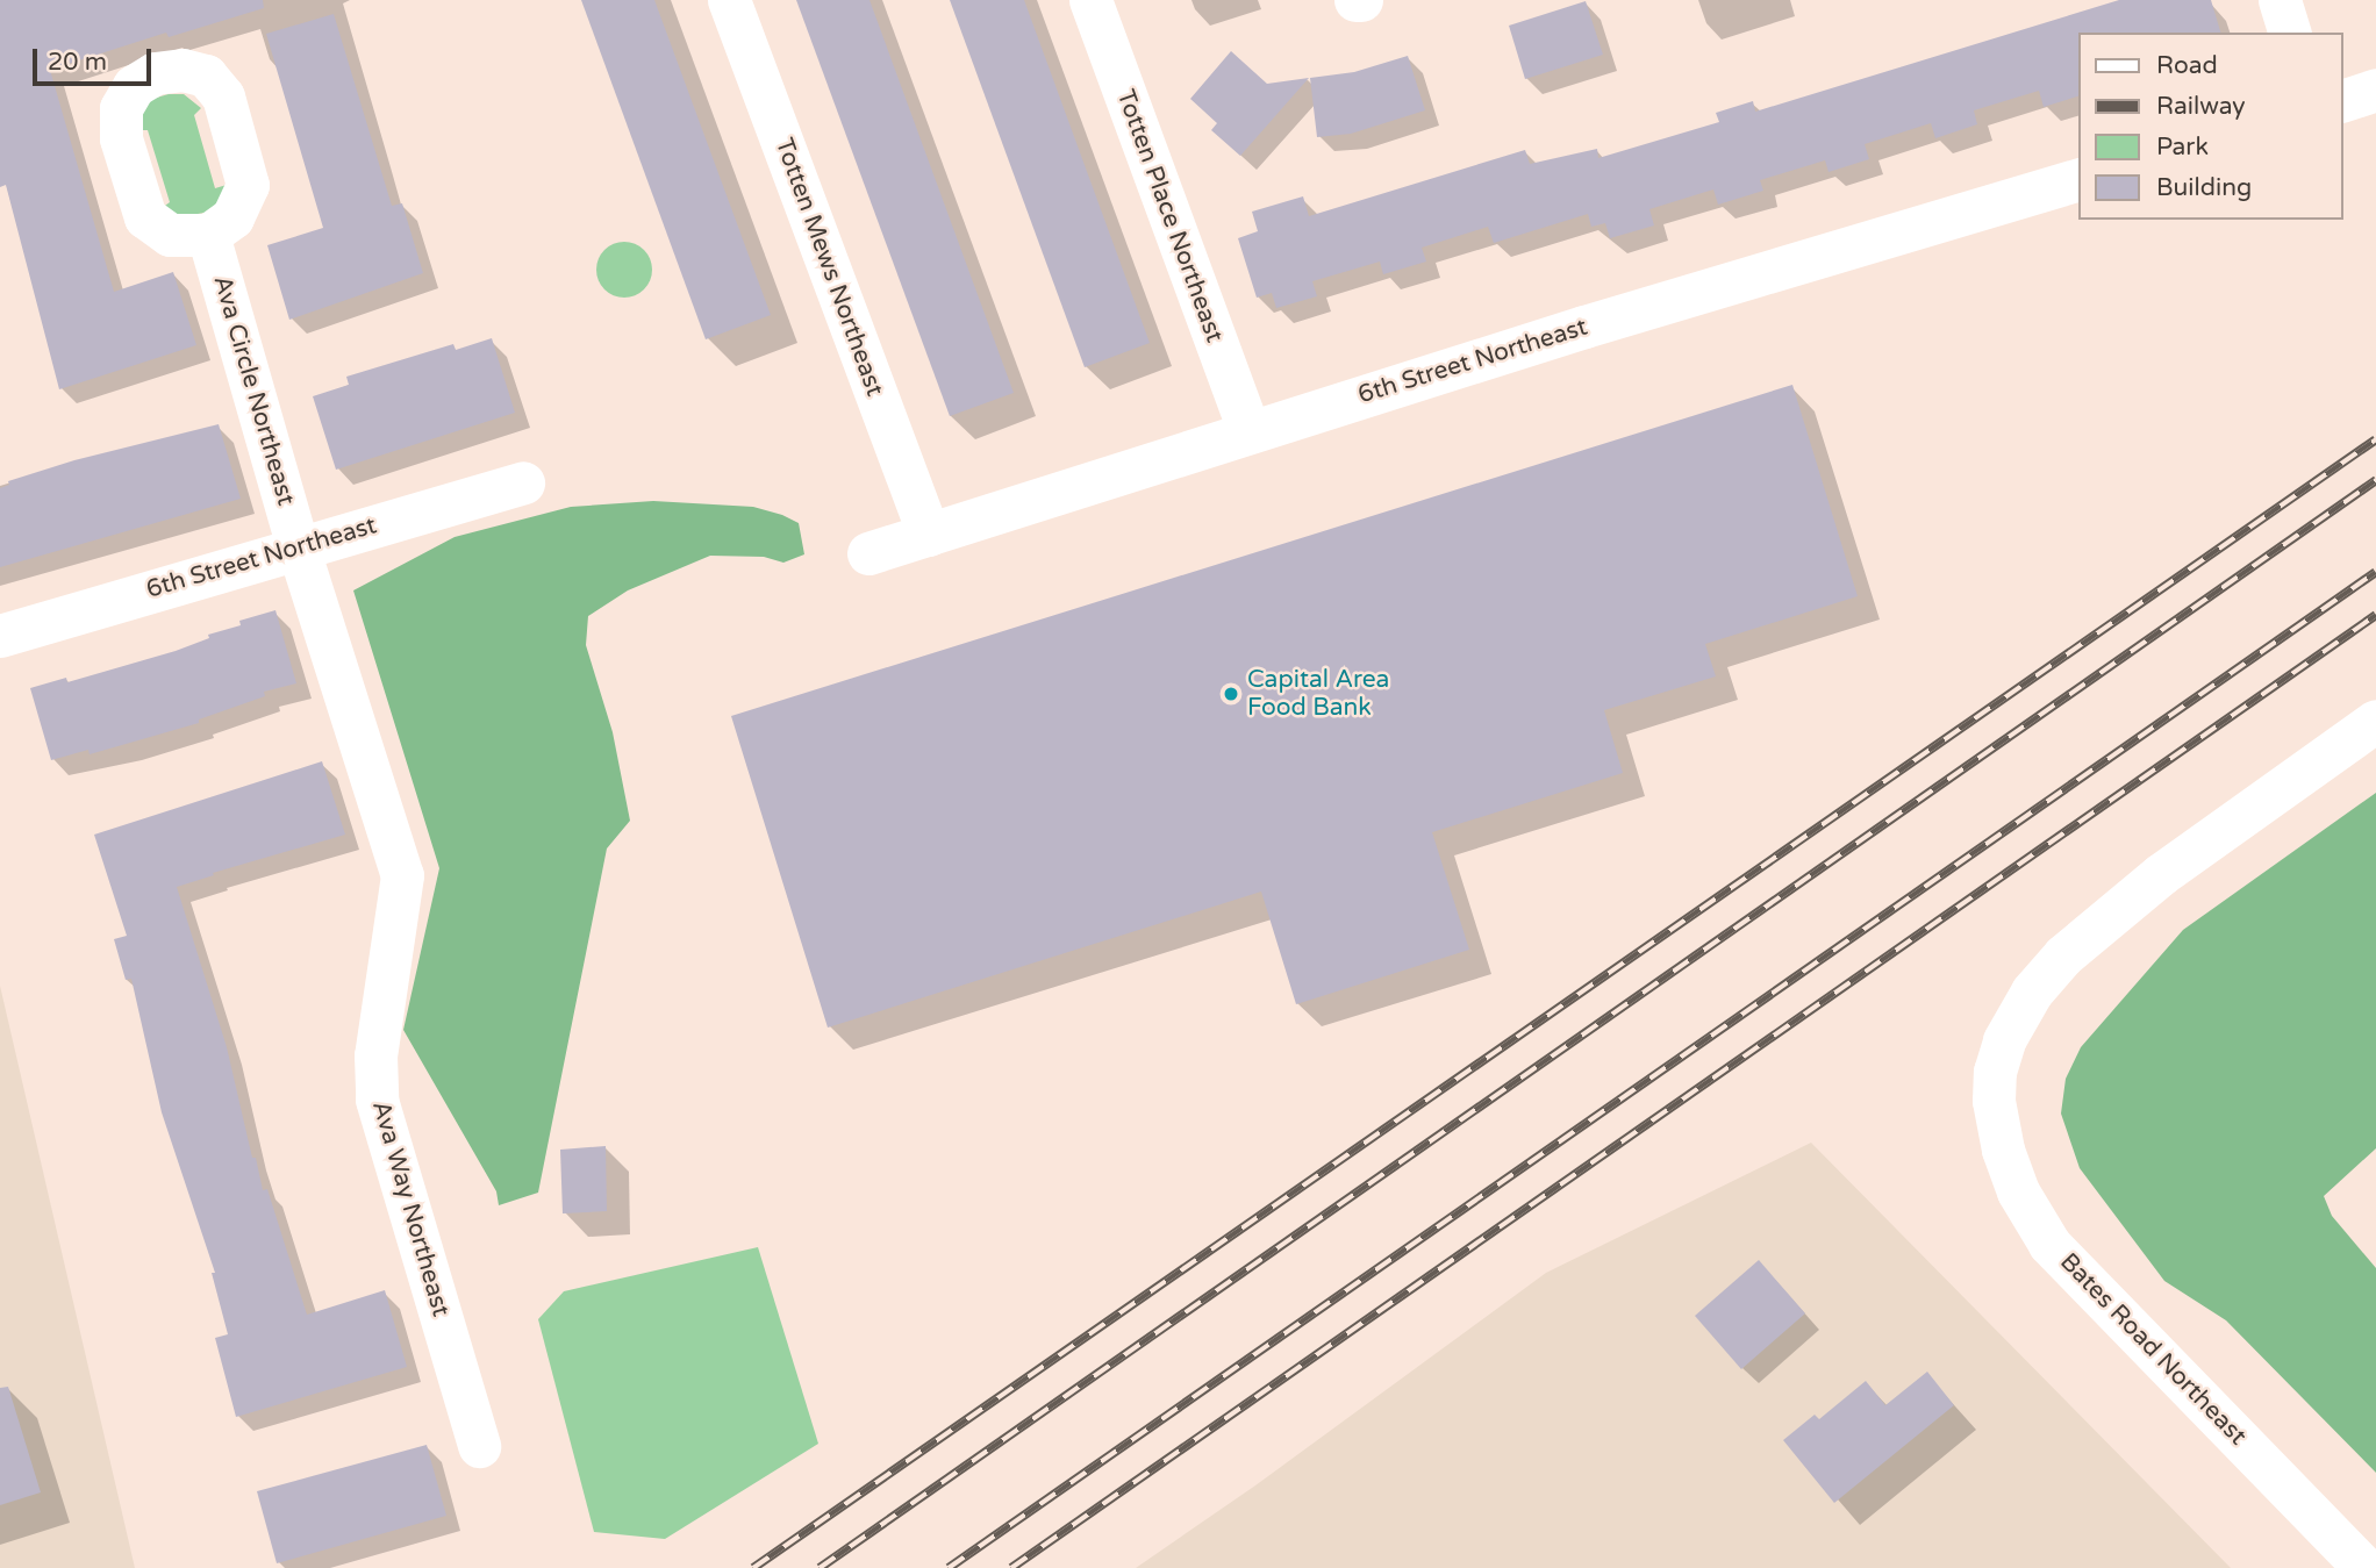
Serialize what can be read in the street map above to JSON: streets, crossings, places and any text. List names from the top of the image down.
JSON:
{
  "streets": {
    "street": [
      "Totten Place Northeast",
      "Totten Mews Northeast",
      "6th Street Northeast",
      "Ava Circle Northeast",
      "Ava Way Northeast",
      "Bates Road Northeast"
    ]
  },
  "crossings": [
    ["Totten Place Northeast", "6th Street Northeast"],
    ["Totten Mews Northeast", "6th Street Northeast"],
    ["6th Street Northeast", "Ava Circle Northeast"],
    ["6th Street Northeast", "Ava Way Northeast"],
    ["Ava Circle Northeast", "Ava Way Northeast"]
  ],
  "places": ["Capital Area Food Bank"],
  "legend": [
    "Road",
    "Railway",
    "Park",
    "Building"
  ],
  "scale_bar": "20 m"
}
